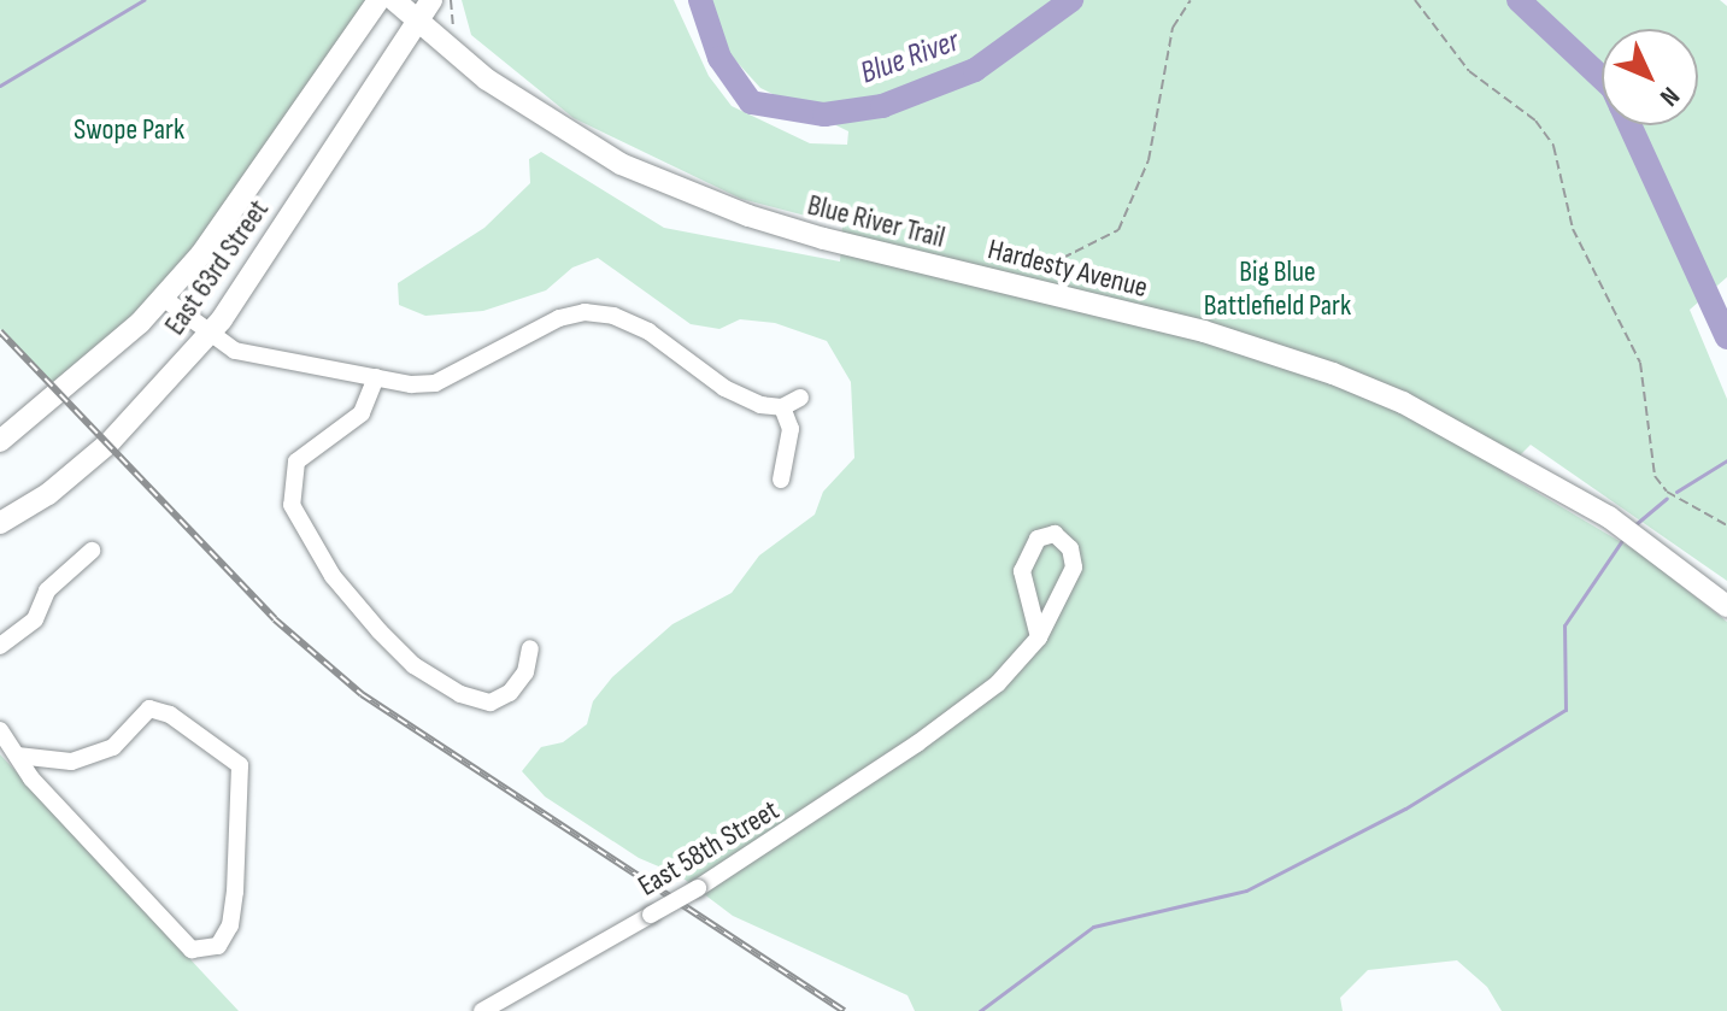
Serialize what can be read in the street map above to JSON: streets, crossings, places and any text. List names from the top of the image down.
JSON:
{
  "streets": {
    "main road": ["East 63rd Street", "Hardesty Avenue"],
    "street": ["East 58th Street"]
  },
  "crossings": [
    ["East 63rd Street", "Hardesty Avenue"]
  ],
  "water": ["Blue River"],
  "parks": ["Swope Park", "Big Blue Battlefield Park"],
  "north": "bottom right"
}
